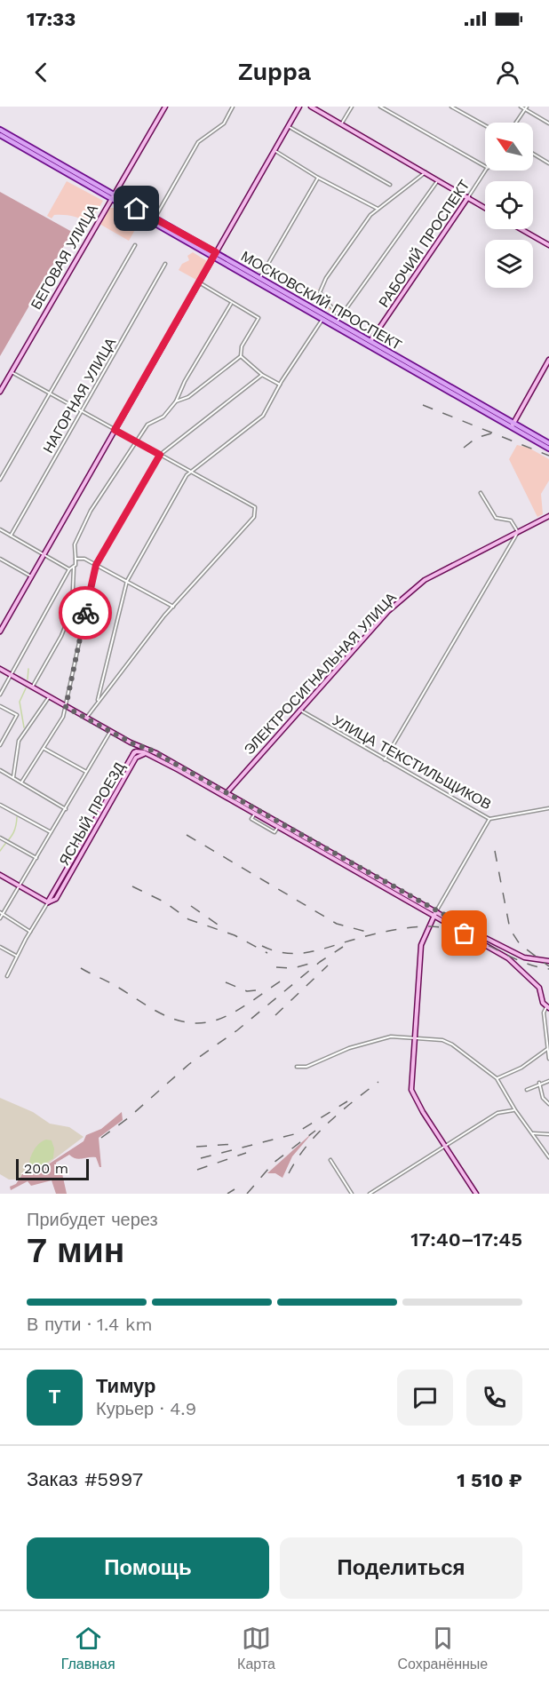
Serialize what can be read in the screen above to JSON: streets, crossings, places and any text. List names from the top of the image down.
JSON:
{
  "streets": {
    "main road": ["МОСКОВСКИЙ ПРОСПЕКТ"],
    "street": [
      "РАБОЧИЙ ПРОСПЕКТ",
      "БЕГОВАЯ УЛИЦА",
      "НАГОРНАЯ УЛИЦА",
      "ЭЛЕКТРОСИГНАЛЬНАЯ УЛИЦА",
      "УЛИЦА ТЕКСТИЛЬЩИКОВ",
      "ЯСНЫЙ ПРОЕЗД"
    ]
  },
  "crossings": [
    ["РАБОЧИЙ ПРОСПЕКТ", "МОСКОВСКИЙ ПРОСПЕКТ"],
    ["БЕГОВАЯ УЛИЦА", "МОСКОВСКИЙ ПРОСПЕКТ"],
    ["ЭЛЕКТРОСИГНАЛЬНАЯ УЛИЦА", "УЛИЦА ТЕКСТИЛЬЩИКОВ"]
  ],
  "scale_bar": "200 m",
  "north": "top left",
  "page": {
    "status": "17:33",
    "header": "Zuppa",
    "scale": "200 m",
    "heading": ["7 мин", "Прибудет через", "17:40–17:45"],
    "panel": [
      "Тимур",
      "Курьер · 4.9",
      "Заказ #5997",
      "1 510 ₽"
    ],
    "bar": "В пути · 1.4 km",
    "round": "Т",
    "buttons": ["Помощь", "Поделиться"],
    "tabs": ["Главная", "Карта", "Сохранённые"]
  }
}
